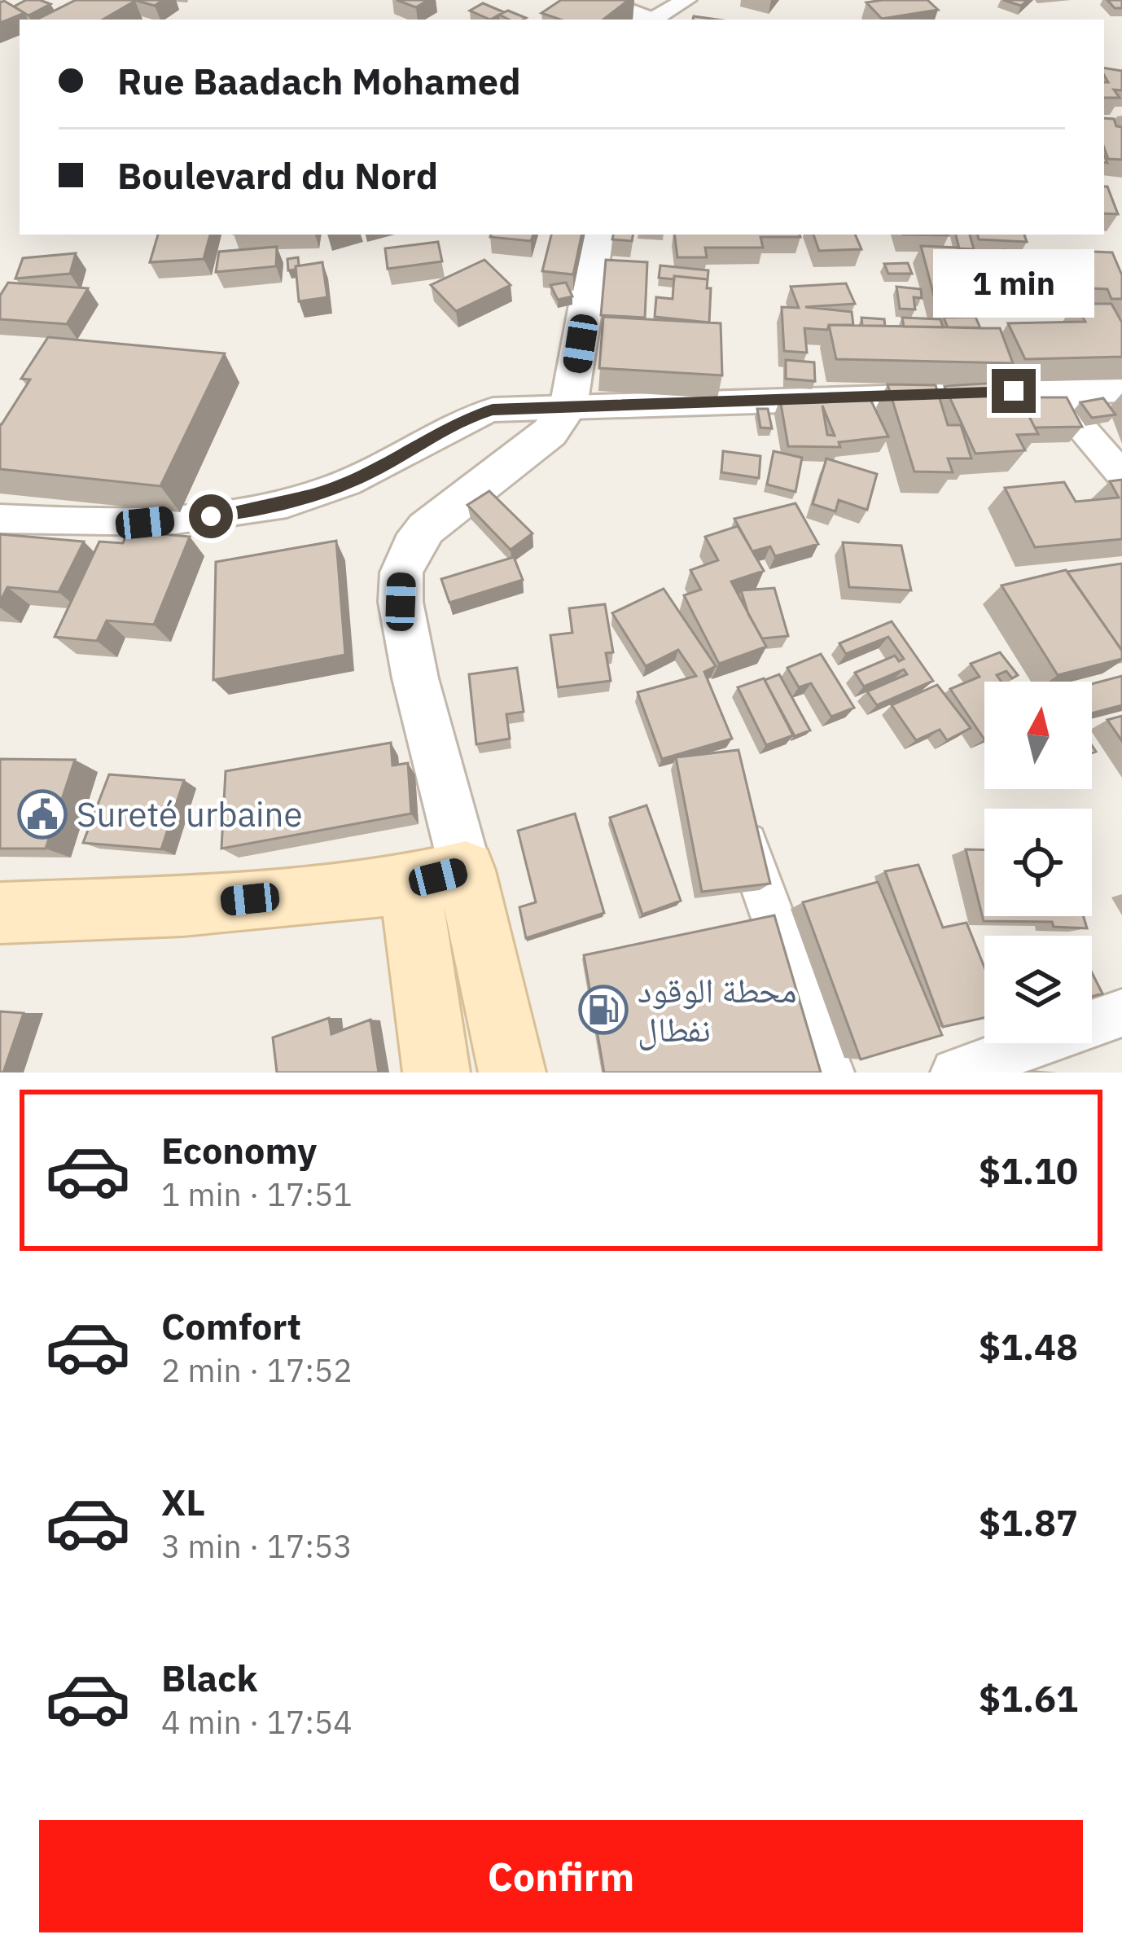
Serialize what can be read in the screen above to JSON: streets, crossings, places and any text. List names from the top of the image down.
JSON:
{
  "places": {
    "public building": ["Sureté urbaine"],
    "fuel station": ["محطة الوقود نفطال"]
  },
  "north": "top",
  "page": {
    "banner": ["Rue Baadach Mohamed", "Boulevard du Nord"],
    "bubble": "1 min",
    "list": [
      {
        "name": "Economy",
        "note": "1 min · 17:51",
        "value": "$1.10"
      },
      {
        "name": "Comfort",
        "note": "2 min · 17:52",
        "value": "$1.48"
      },
      {
        "name": "XL",
        "note": "3 min · 17:53",
        "value": "$1.87"
      },
      {
        "name": "Black",
        "note": "4 min · 17:54",
        "value": "$1.61"
      }
    ],
    "buttons": "Confirm"
  }
}
